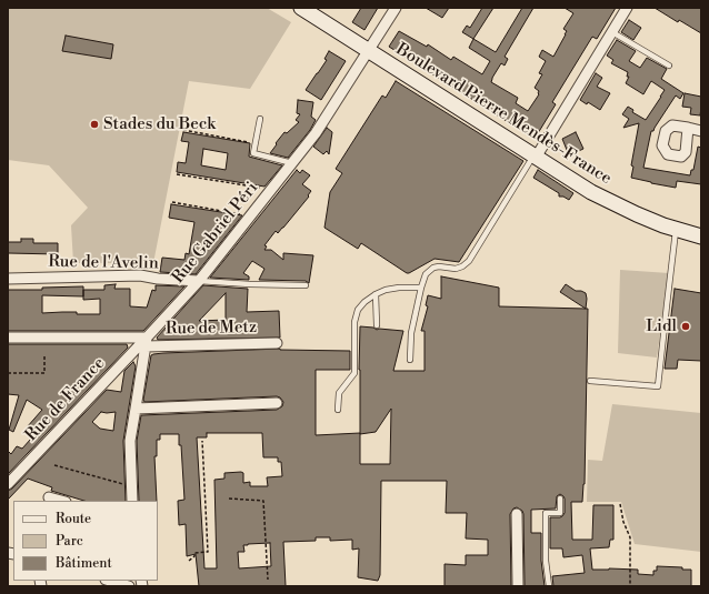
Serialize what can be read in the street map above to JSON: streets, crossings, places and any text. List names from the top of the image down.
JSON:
{
  "streets": {
    "street": [
      "Boulevard Pierre Mendès-France",
      "Rue Gabriel Péri",
      "Rue de l'Avelin",
      "Rue de Metz",
      "Rue de France"
    ]
  },
  "crossings": [
    ["Boulevard Pierre Mendès-France", "Rue Gabriel Péri"],
    ["Rue Gabriel Péri", "Rue de l'Avelin"],
    ["Rue Gabriel Péri", "Rue de Metz"],
    ["Rue Gabriel Péri", "Rue de France"],
    ["Rue de Metz", "Rue de France"]
  ],
  "places": ["Stades du Beck", "Lidl"],
  "legend": ["Route", "Parc", "Bâtiment"]
}
